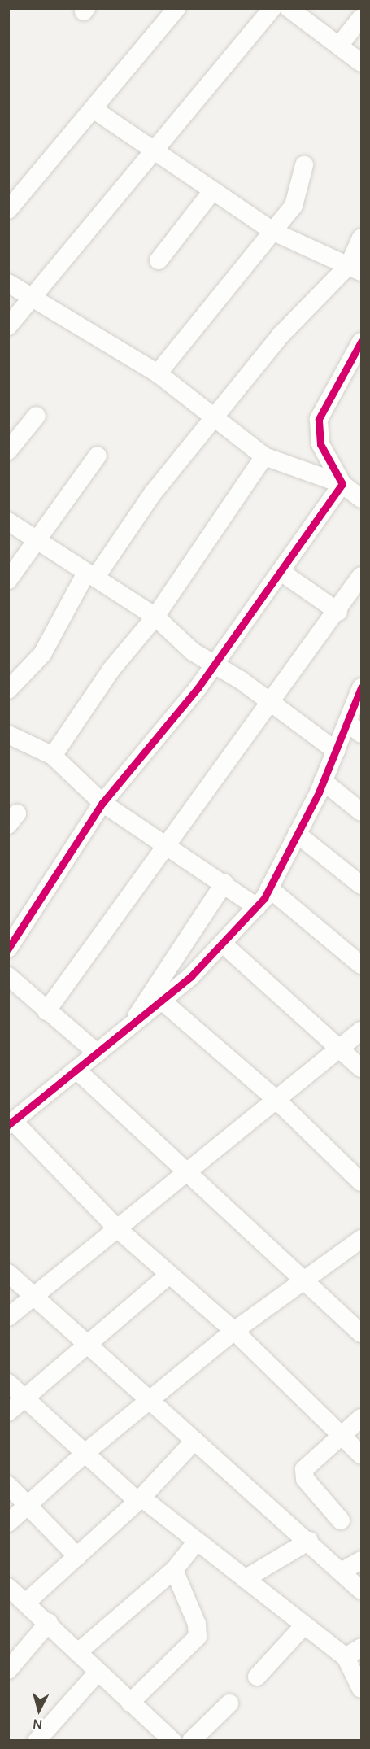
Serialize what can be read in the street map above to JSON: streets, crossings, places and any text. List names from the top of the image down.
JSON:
{
  "north": "bottom"
}
